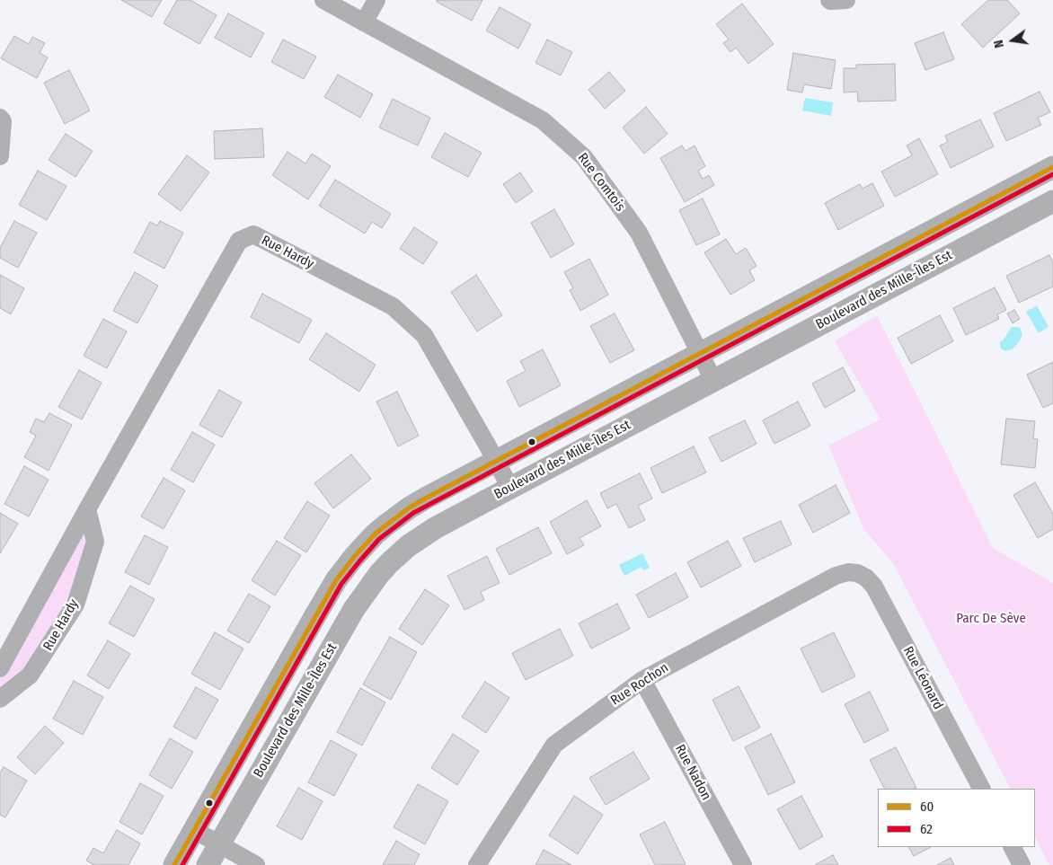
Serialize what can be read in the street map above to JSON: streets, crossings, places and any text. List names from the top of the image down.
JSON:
{
  "streets": {
    "street": [
      "Rue Comtois",
      "Rue Hardy",
      "Boulevard des Mille-Îles Est",
      "Rue Léonard",
      "Rue Rochon",
      "Rue Nadon"
    ]
  },
  "crossings": [
    ["Rue Comtois", "Boulevard des Mille-Îles Est"],
    ["Rue Hardy", "Boulevard des Mille-Îles Est"],
    ["Rue Léonard", "Rue Rochon"],
    ["Rue Rochon", "Rue Nadon"]
  ],
  "parks": ["Parc De Sève"],
  "lines": ["transit line 60", "transit line 62"],
  "legend": ["60", "62"],
  "north": "left"
}
